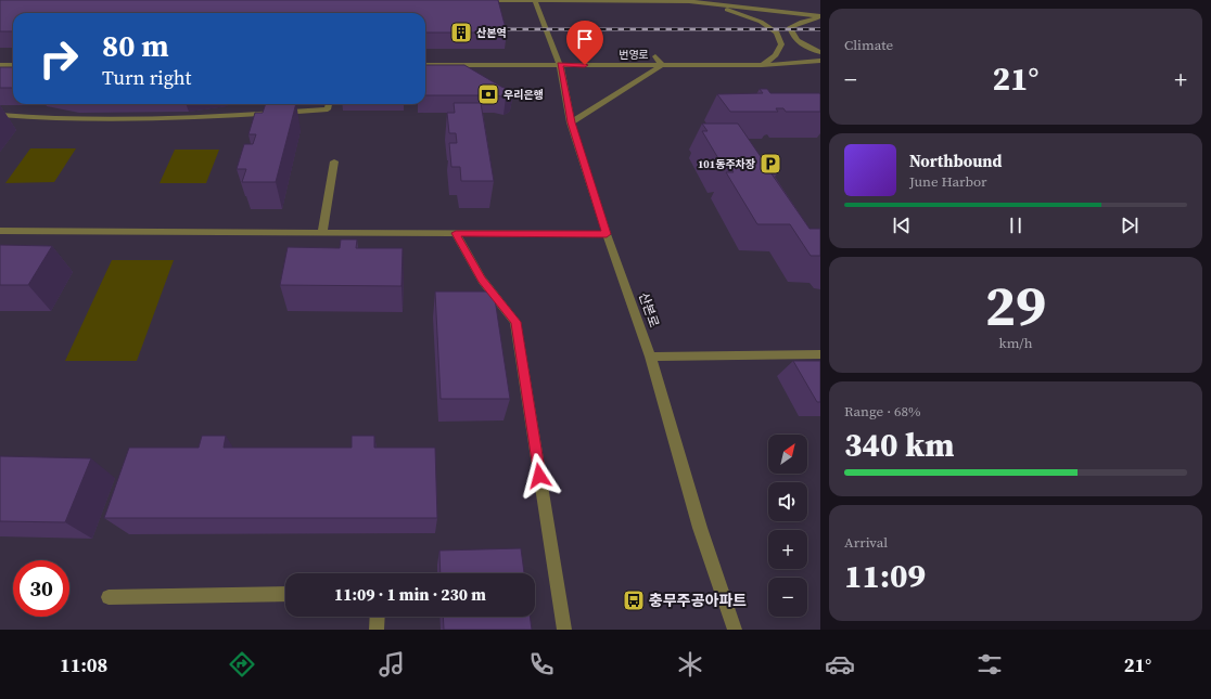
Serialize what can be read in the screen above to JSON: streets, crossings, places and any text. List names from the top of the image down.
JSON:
{
  "streets": {
    "street": ["번영로", "산본로"]
  },
  "crossings": [
    ["번영로", "산본로"]
  ],
  "places": {
    "building": ["산본역"],
    "bank": ["우리은행"],
    "parking": ["101동주차장"],
    "bus stop": ["충무주공아파트"]
  },
  "north": "top right",
  "page": {
    "tile": [
      "Climate",
      ["29", "km/h"],
      ["Range · 68%", "340 km"],
      ["Arrival", "11:09"]
    ],
    "turn": ["80 m", "Turn right"],
    "heat": ["−", "21°", "+"],
    "song": ["Northbound", "June Harbor"],
    "map_buttons": ["+", "−"],
    "limit": "30",
    "trip": "11:09 · 1 min · 230 m",
    "tabs": ["11:08", "21°"]
  }
}
